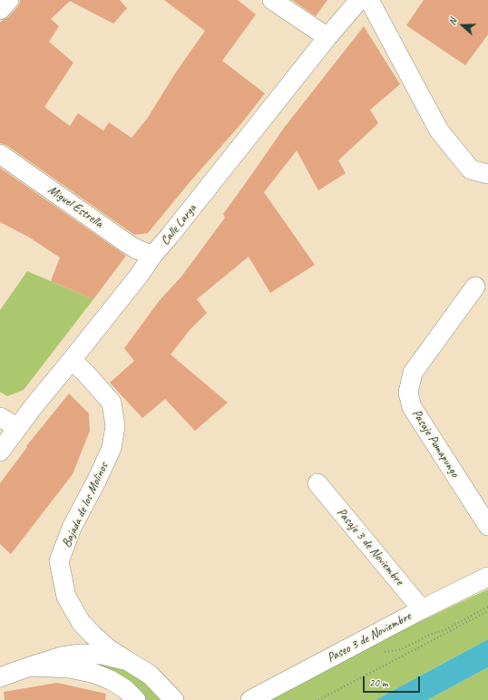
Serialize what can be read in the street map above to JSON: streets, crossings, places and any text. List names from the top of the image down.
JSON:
{
  "streets": {
    "street": [
      "Miguel Estrella",
      "Calle Larga",
      "Pasaje Pumapungo",
      "Bajada de los Molinos",
      "Pasaje 3 de Noviembre",
      "Paseo 3 de Noviembre"
    ]
  },
  "crossings": [
    ["Miguel Estrella", "Calle Larga"],
    ["Calle Larga", "Bajada de los Molinos"],
    ["Pasaje 3 de Noviembre", "Paseo 3 de Noviembre"]
  ],
  "scale_bar": "20 m",
  "north": "left"
}
